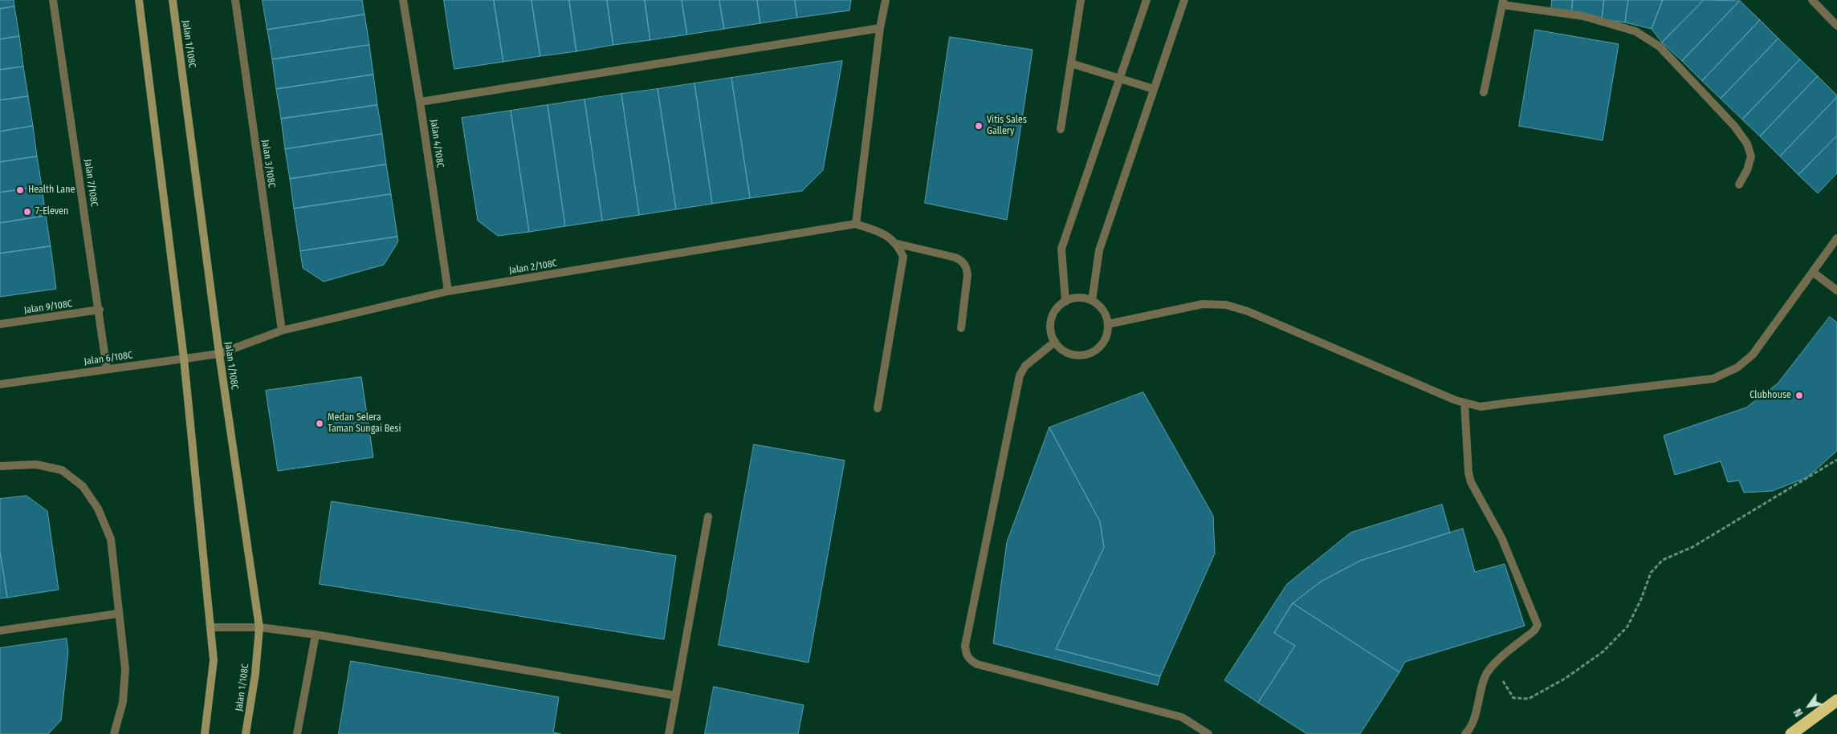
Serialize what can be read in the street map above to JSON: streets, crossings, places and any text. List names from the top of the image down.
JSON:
{
  "streets": {
    "street": [
      "Jalan 1/108C",
      "Jalan 4/108C",
      "Jalan 3/108C",
      "Jalan 7/108C",
      "Jalan 2/108C",
      "Jalan 9/108C",
      "Jalan 6/108C"
    ]
  },
  "crossings": [
    ["Jalan 1/108C", "Jalan 2/108C"],
    ["Jalan 1/108C", "Jalan 6/108C"],
    ["Jalan 4/108C", "Jalan 2/108C"],
    ["Jalan 3/108C", "Jalan 2/108C"],
    ["Jalan 7/108C", "Jalan 9/108C"],
    ["Jalan 7/108C", "Jalan 6/108C"],
    ["Jalan 2/108C", "Jalan 6/108C"]
  ],
  "places": [
    "Vitis Sales Gallery",
    "Health Lane",
    "7-Eleven",
    "Clubhouse",
    "Medan Selera Taman Sungai Besi"
  ],
  "north": "bottom left"
}
